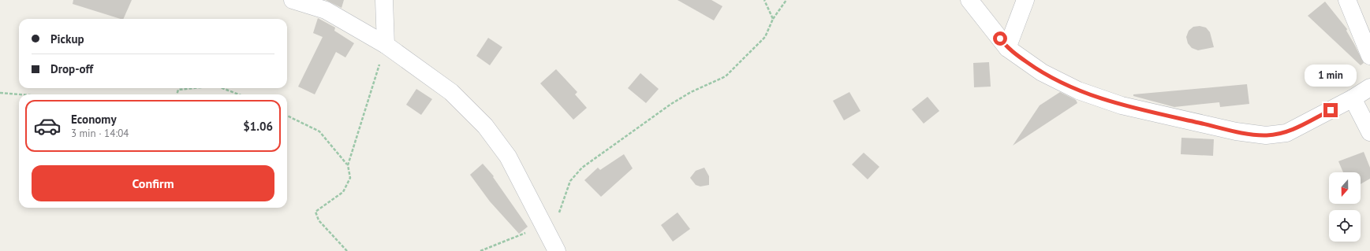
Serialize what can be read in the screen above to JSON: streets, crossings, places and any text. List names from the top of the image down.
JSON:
{
  "north": "bottom",
  "page": {
    "banner": ["Pickup", "Drop-off"],
    "bubble": "1 min",
    "list": [
      {
        "name": "Economy",
        "note": "3 min · 14:04",
        "value": "$1.06"
      }
    ],
    "buttons": "Confirm"
  }
}
